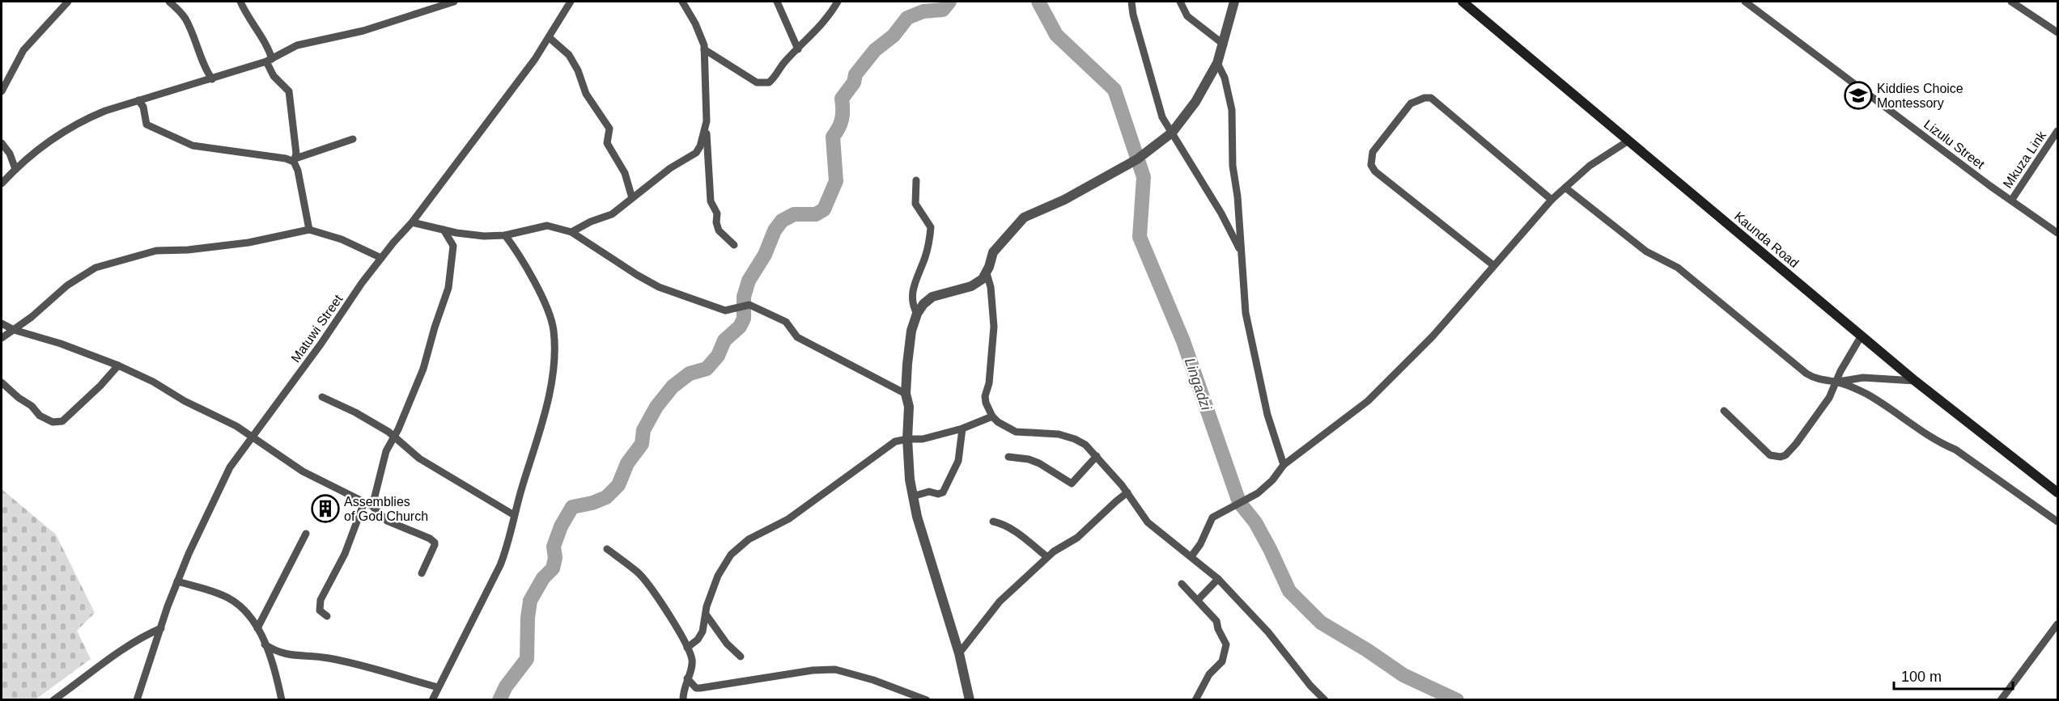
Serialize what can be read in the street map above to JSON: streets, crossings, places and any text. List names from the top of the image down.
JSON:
{
  "streets": {
    "main road": ["Kaunda Road"],
    "street": ["Lizulu Street", "Mkuza Link", "Matuwi Street"]
  },
  "crossings": [
    ["Lizulu Street", "Mkuza Link"]
  ],
  "water": ["Lingadzi"],
  "places": {
    "school or university": ["Kiddies Choice Montessory"],
    "building": ["Assemblies of God Church"]
  },
  "scale_bar": "100 m"
}
